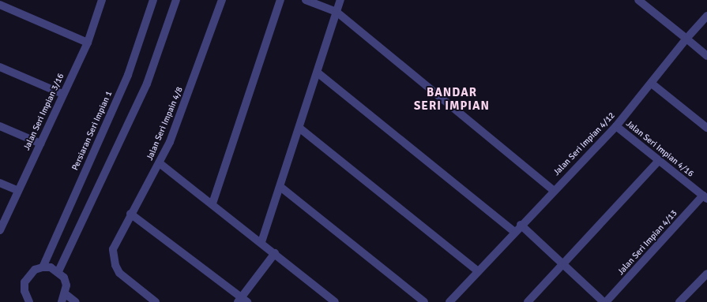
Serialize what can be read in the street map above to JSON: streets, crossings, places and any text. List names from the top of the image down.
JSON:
{
  "streets": {
    "street": [
      "Jalan Seri Impian 3/16",
      "Jalan Seri Impain 4/8",
      "Persiaran Seri Impian 1",
      "Jalan Seri Impian 4/12",
      "Jalan Seri Impian 4/16",
      "Jalan Seri Impian 4/13"
    ]
  },
  "crossings": [
    ["Jalan Seri Impian 4/12", "Jalan Seri Impian 4/16"],
    ["Jalan Seri Impian 4/16", "Jalan Seri Impian 4/13"]
  ],
  "districts": ["BANDAR SERI IMPIAN"]
}
